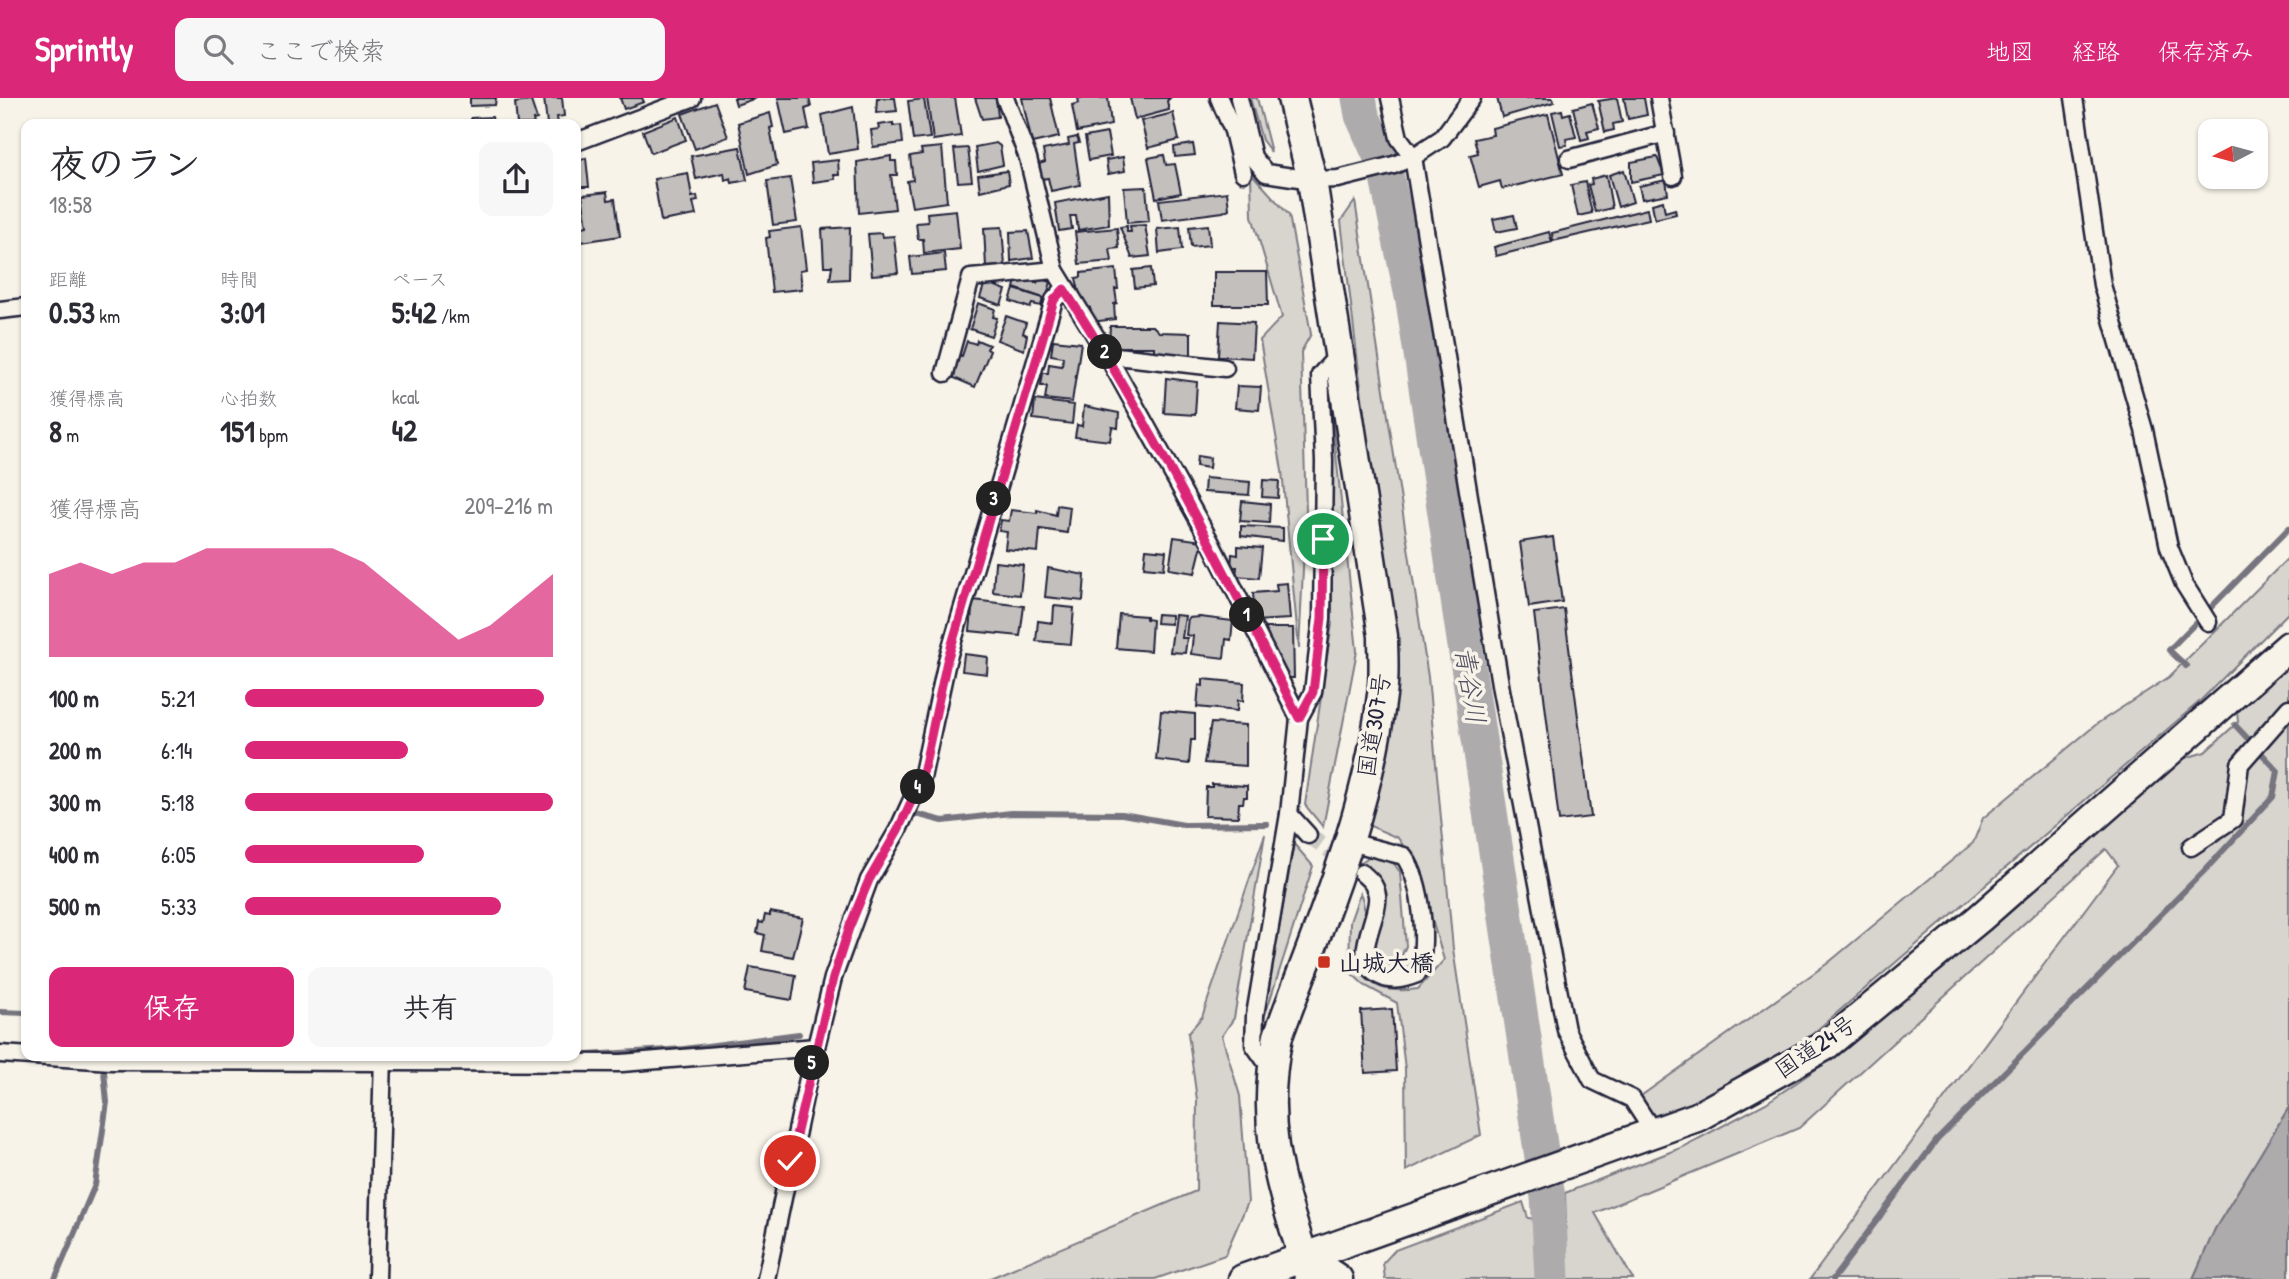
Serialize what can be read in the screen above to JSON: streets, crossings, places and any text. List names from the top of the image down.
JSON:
{
  "streets": {
    "highway": ["国道307号", "国道24号"]
  },
  "crossings": [
    ["国道307号", "国道24号"]
  ],
  "water": ["青谷川"],
  "places": {
    "transit": ["山城大橋"]
  },
  "north": "left",
  "page": {
    "header": "Sprintly",
    "search": "ここで検索",
    "nav": ["地図", "経路", "保存済み"],
    "heading": ["夜のラン", "18:58"],
    "stats": [
      ["距離", "0.53 km"],
      ["時間", "3:01"],
      ["ペース", "5:42 /km"],
      ["獲得標高", "8 m"],
      ["心拍数", "151 bpm"],
      ["kcal", "42"]
    ],
    "pins": [
      "2",
      "3",
      "1",
      "4",
      "5"
    ],
    "chart": ["獲得標高", "209–216 m"],
    "list": [
      {
        "name": "100 m",
        "note": "5:21"
      },
      {
        "name": "200 m",
        "note": "6:14"
      },
      {
        "name": "300 m",
        "note": "5:18"
      },
      {
        "name": "400 m",
        "note": "6:05"
      },
      {
        "name": "500 m",
        "note": "5:33"
      }
    ],
    "buttons": ["保存", "共有"]
  }
}
